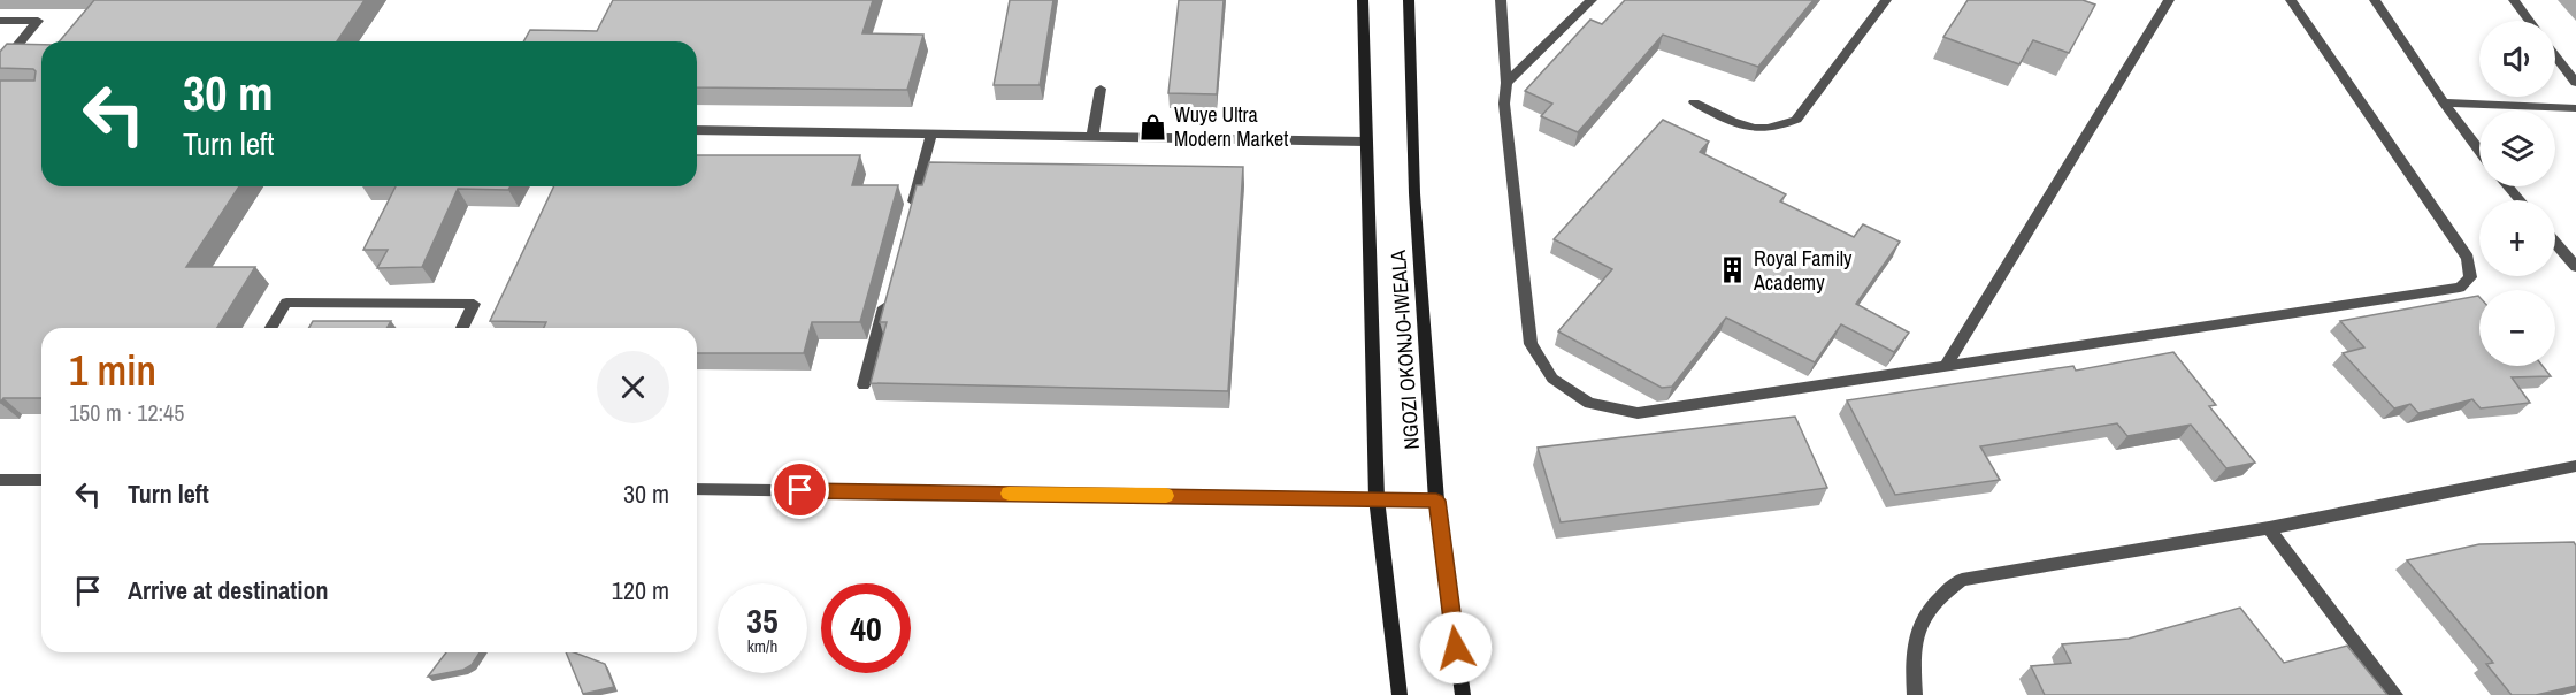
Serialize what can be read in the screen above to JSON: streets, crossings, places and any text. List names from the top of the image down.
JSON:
{
  "streets": {
    "street": ["NGOZI OKONJO-IWEALA"]
  },
  "places": {
    "shop": ["Wuye Ultra Modern Market"],
    "building": ["Royal Family Academy"]
  },
  "page": {
    "map_buttons": ["+", "−"],
    "turn": ["30 m", "Turn left"],
    "heading": ["1 min", "150 m · 12:45"],
    "list": [
      {
        "name": "Turn left",
        "value": "30 m"
      },
      {
        "name": "Arrive at destination",
        "value": "120 m"
      }
    ],
    "speed": "35 km/h",
    "limit": "40"
  }
}
